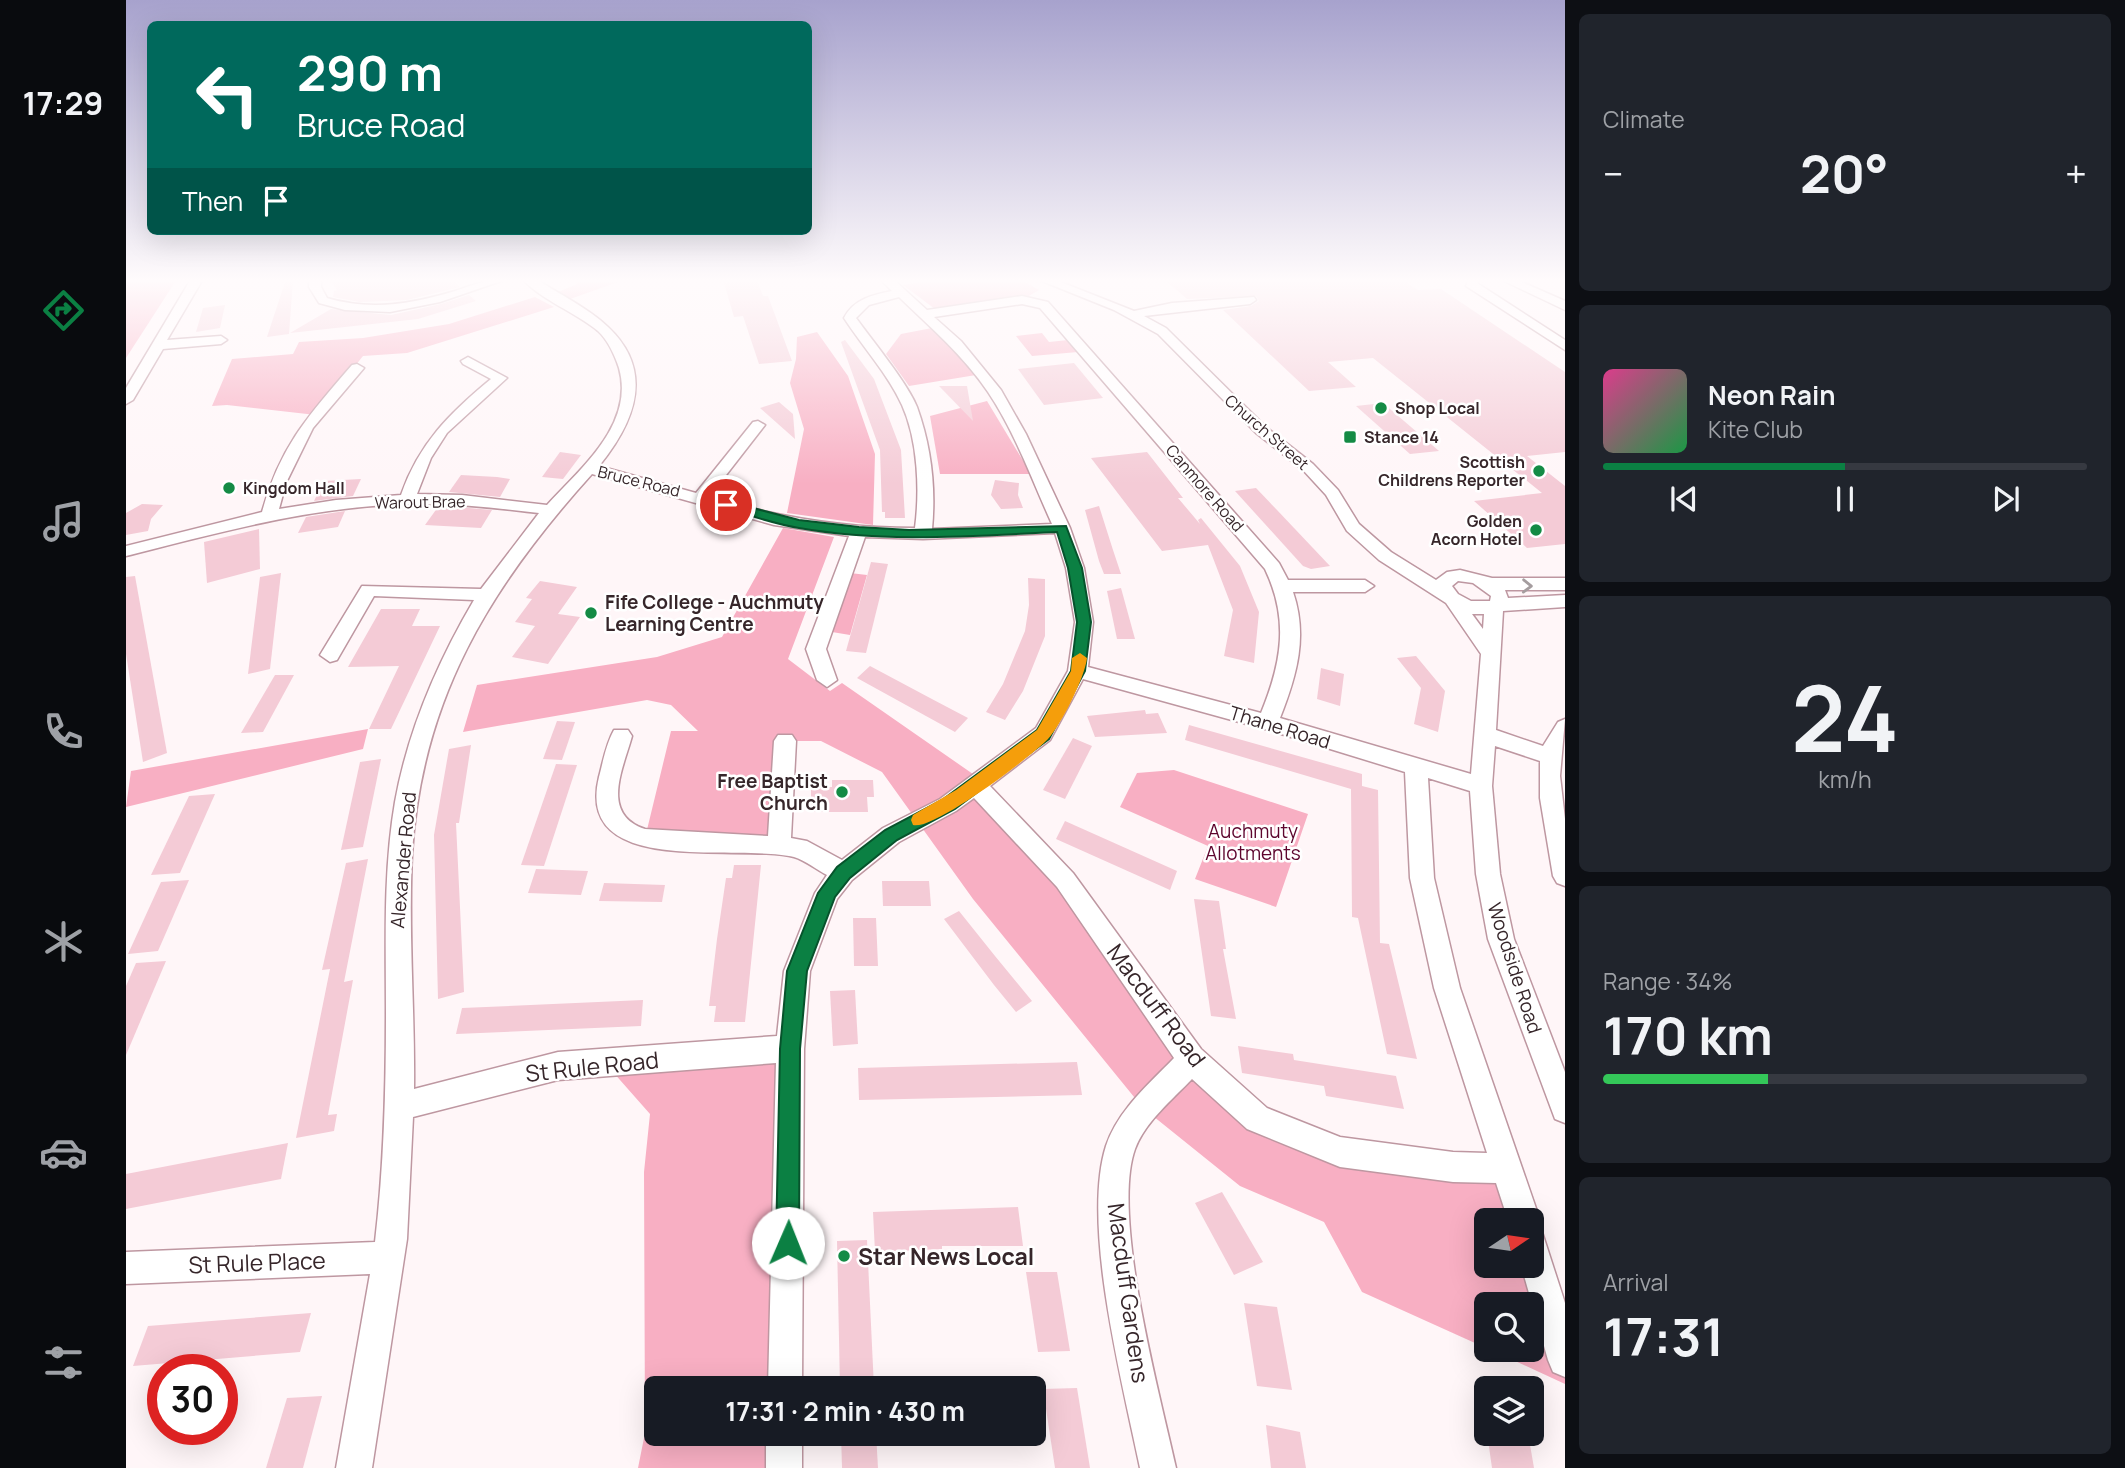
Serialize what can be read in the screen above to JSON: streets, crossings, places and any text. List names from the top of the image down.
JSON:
{
  "streets": {
    "street": [
      "Church Street",
      "Bruce Road",
      "Canmore Road",
      "Warout Brae",
      "Thane Road",
      "Alexander Road",
      "Woodside Road",
      "Macduff Road",
      "St Rule Road",
      "St Rule Place",
      "Macduff Gardens"
    ]
  },
  "crossings": [
    ["Bruce Road", "Alexander Road"],
    ["Canmore Road", "Thane Road"],
    ["Warout Brae", "Alexander Road"],
    ["Thane Road", "Woodside Road"],
    ["Alexander Road", "St Rule Road"],
    ["Alexander Road", "St Rule Place"],
    ["Macduff Road", "Macduff Gardens"]
  ],
  "parks": ["Auchmuty Allotments"],
  "places": {
    "other": [
      "Shop Local",
      "Scottish Childrens Reporter",
      "Kingdom Hall",
      "Golden Acorn Hotel",
      "Fife College - Auchmuty Learning Centre",
      "Free Baptist Church",
      "Star News Local"
    ],
    "transit": ["Stance 14"]
  },
  "north": "right",
  "page": {
    "tabs": "17:29",
    "tile": [
      "Climate",
      ["24", "km/h"],
      ["Range · 34%", "170 km"],
      ["Arrival", "17:31"]
    ],
    "turn": ["290 m", "Bruce Road"],
    "heat": ["−", "20°", "+"],
    "then": "Then",
    "song": ["Neon Rain", "Kite Club"],
    "limit": "30",
    "trip": "17:31 · 2 min · 430 m"
  }
}
